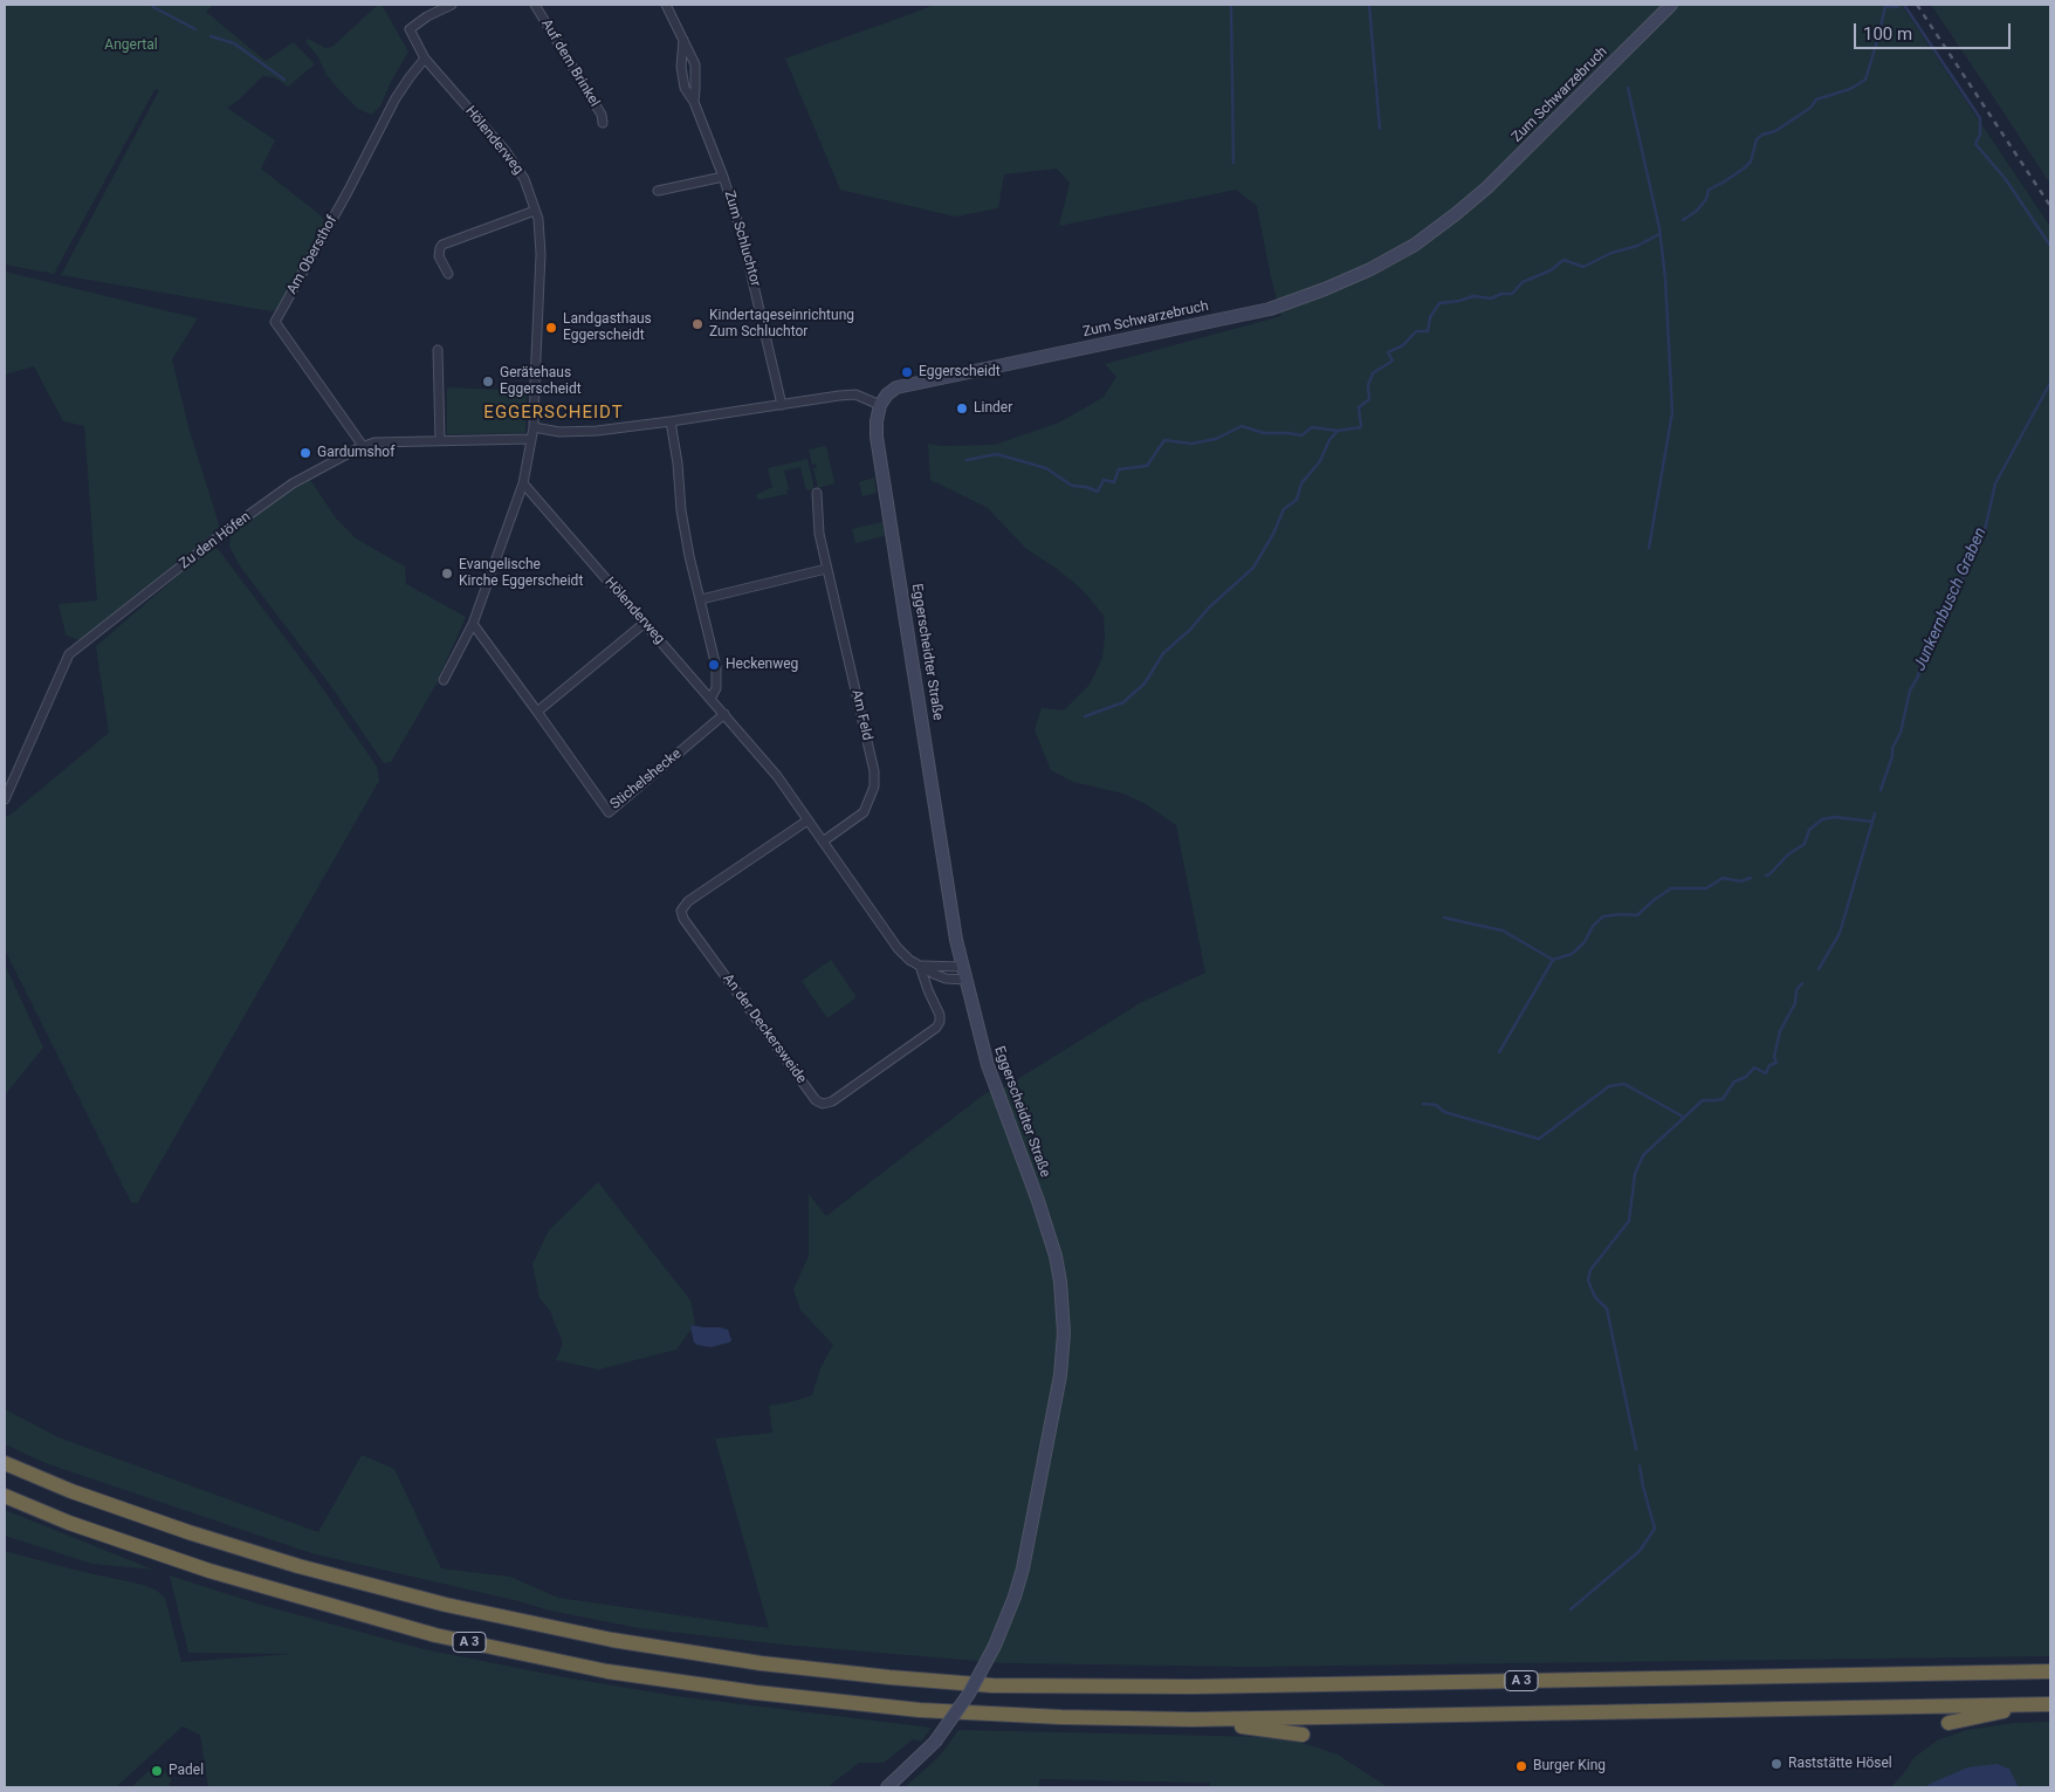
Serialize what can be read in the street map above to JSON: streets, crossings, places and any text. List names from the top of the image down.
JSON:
{
  "streets": {
    "highway": ["A 3"],
    "street": [
      "Auf dem Brinkel",
      "Zum Schwarzebruch",
      "Hölenderweg",
      "Zum Schluchtor",
      "Am Obersthof",
      "Zu den Höfen",
      "Eggerscheidter Straße",
      "Am Feld",
      "Stichelshecke",
      "An der Deckersweide"
    ]
  },
  "crossings": [
    ["Zum Schwarzebruch", "Eggerscheidter Straße"],
    ["Hölenderweg", "Am Obersthof"],
    ["Hölenderweg", "Zu den Höfen"],
    ["Hölenderweg", "Eggerscheidter Straße"],
    ["Hölenderweg", "Am Feld"],
    ["Hölenderweg", "Stichelshecke"],
    ["Hölenderweg", "An der Deckersweide"],
    ["Am Obersthof", "Zu den Höfen"]
  ],
  "districts": ["EGGERSCHEIDT"],
  "water": ["Junkernbusch Graben"],
  "parks": ["Angertal"],
  "places": [
    "Kindertageseinrichtung Zum Schluchtor",
    "Landgasthaus Eggerscheidt",
    "Eggerscheidt",
    "Gerätehaus Eggerscheidt",
    "Linder",
    "Gardumshof",
    "Evangelische Kirche Eggerscheidt",
    "Heckenweg",
    "Raststätte Hösel",
    "Burger King",
    "Padel"
  ],
  "scale_bar": "100 m"
}
